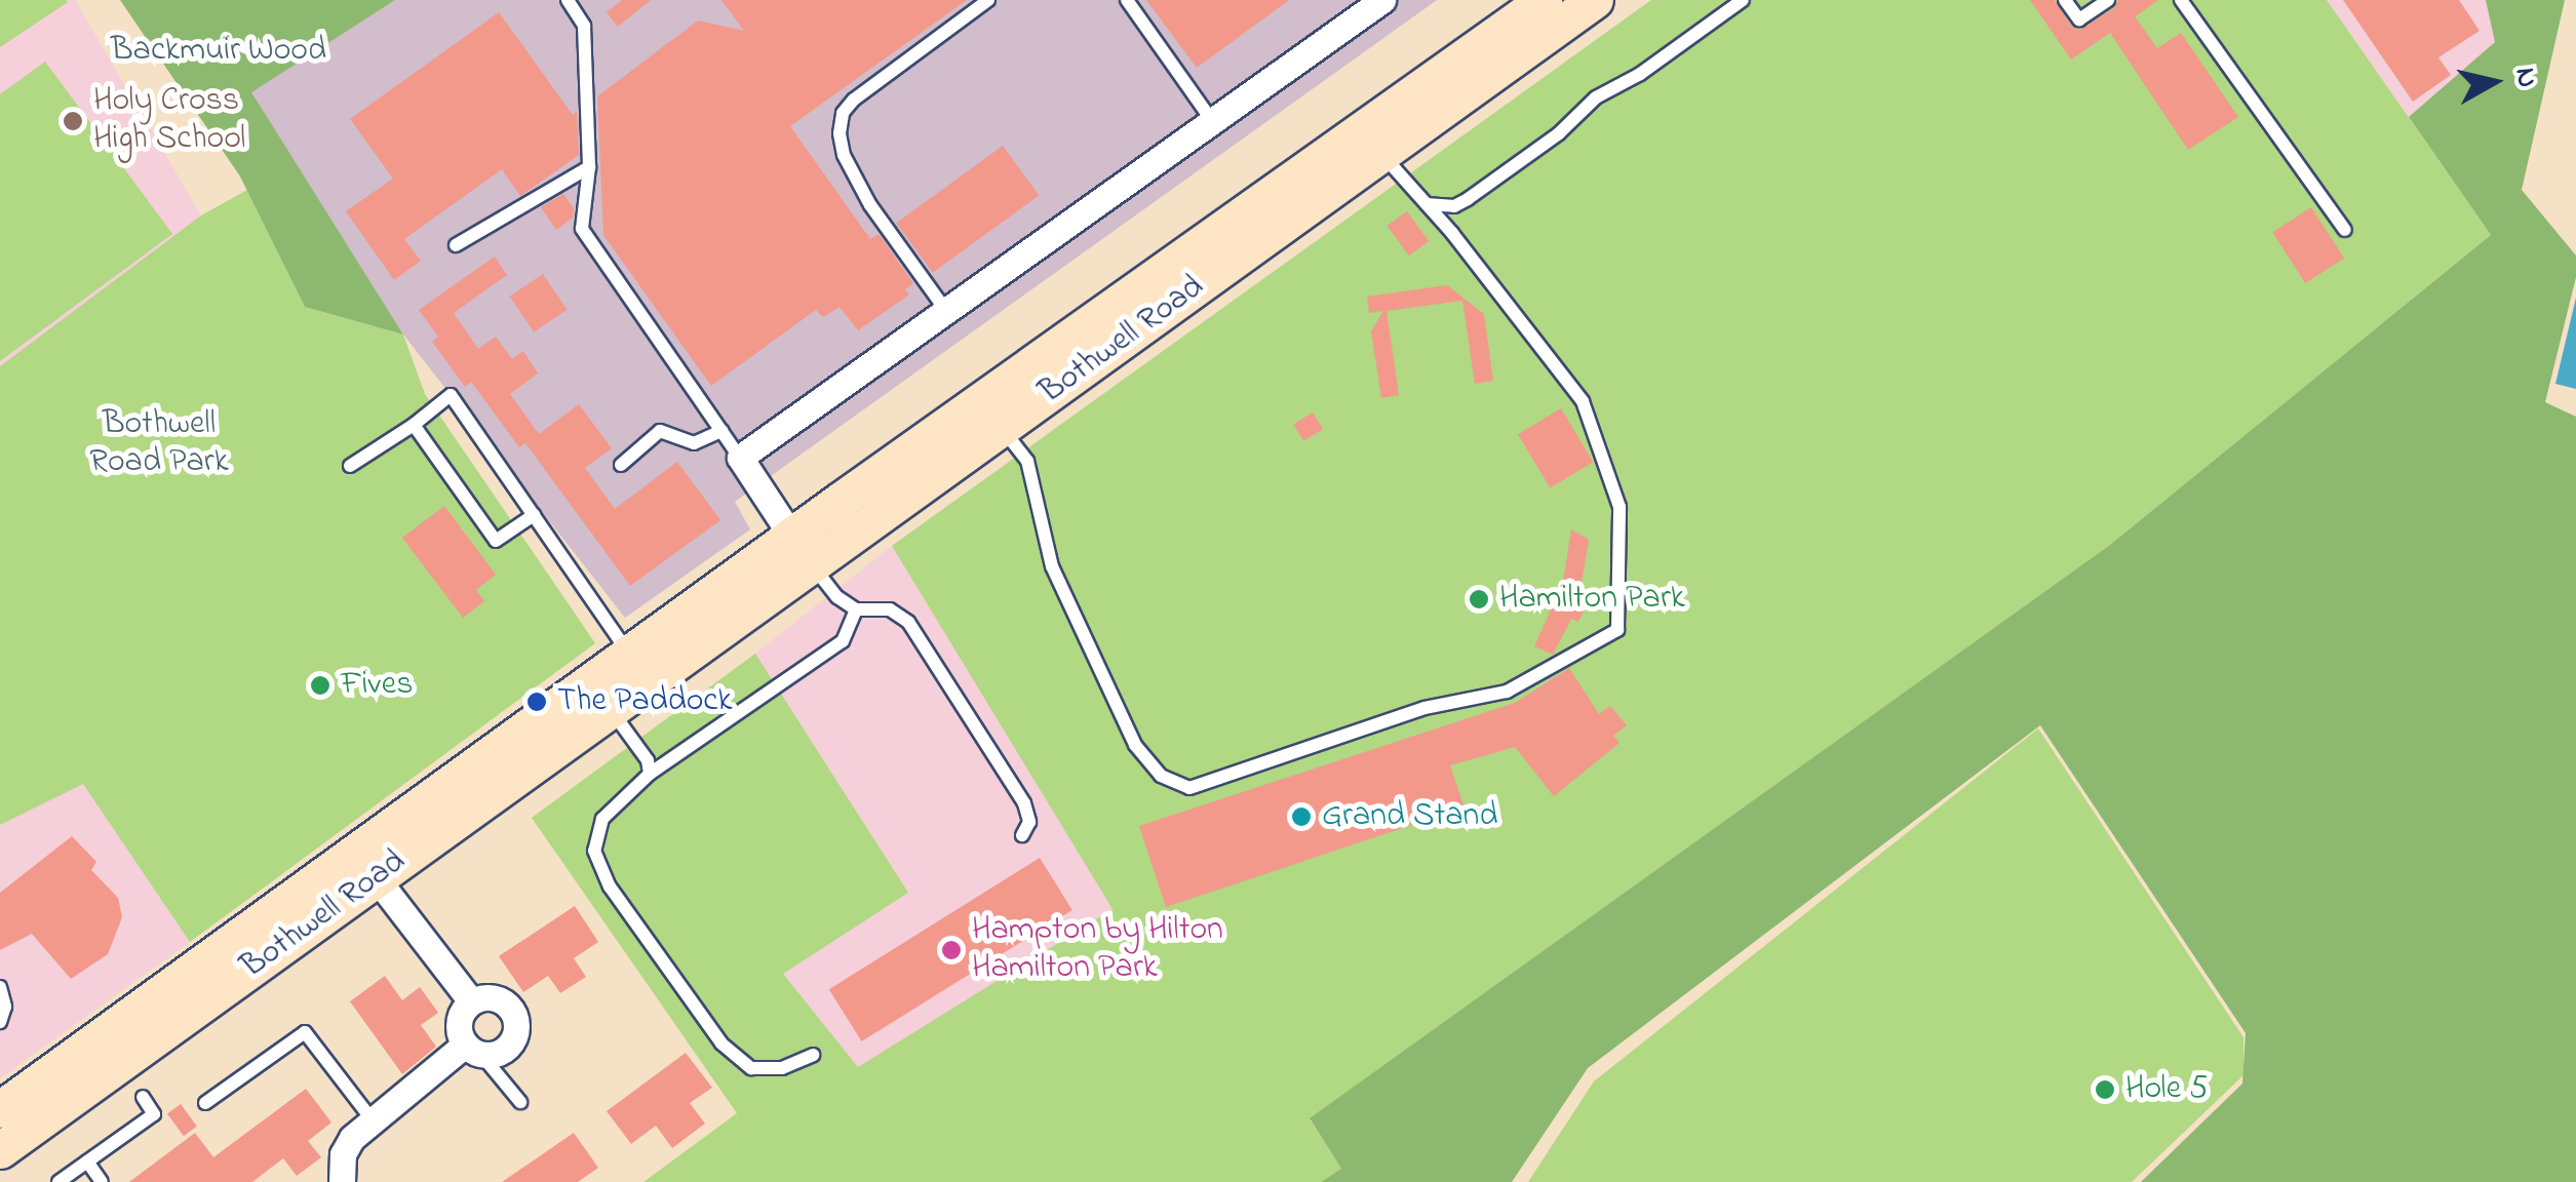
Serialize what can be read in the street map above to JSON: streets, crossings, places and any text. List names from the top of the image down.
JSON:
{
  "streets": {
    "main road": ["Bothwell Road"]
  },
  "parks": ["Backmuir Wood", "Bothwell Road Park"],
  "places": [
    "Holy Cross High School",
    "Hamilton Park",
    "Fives",
    "The Paddock",
    "Grand Stand",
    "Hampton by Hilton Hamilton Park",
    "Hole 5"
  ],
  "north": "right"
}
